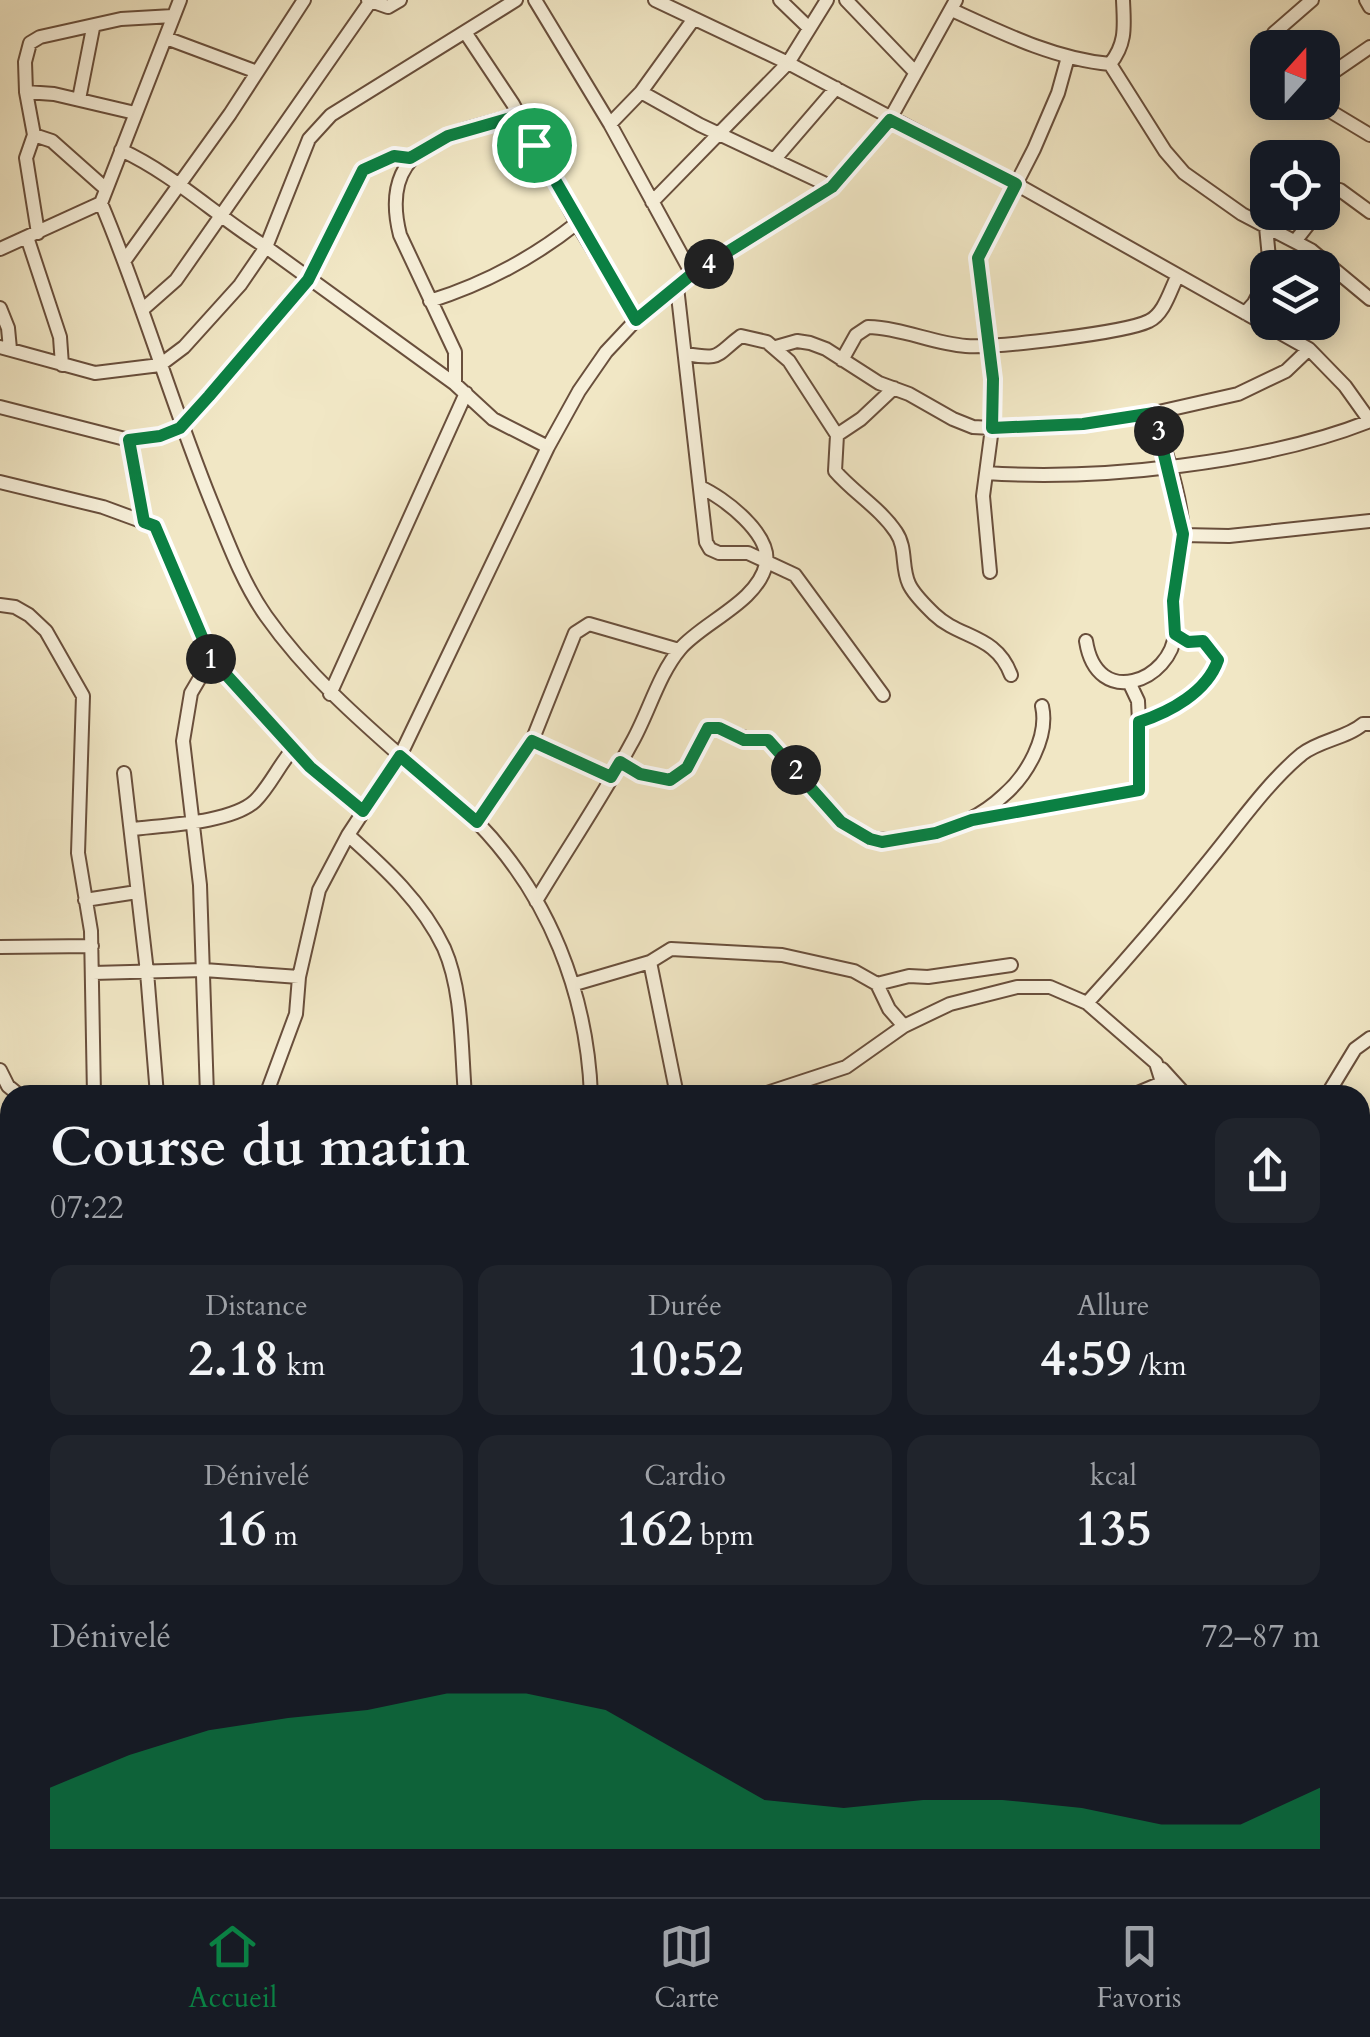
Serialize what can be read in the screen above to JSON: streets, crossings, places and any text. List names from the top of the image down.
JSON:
{
  "north": "top",
  "page": {
    "pins": [
      "4",
      "3",
      "1",
      "2"
    ],
    "heading": ["Course du matin", "07:22"],
    "stats": [
      ["Distance", "2.18 km"],
      ["Durée", "10:52"],
      ["Allure", "4:59 /km"],
      ["Dénivelé", "16 m"],
      ["Cardio", "162 bpm"],
      ["kcal", "135"]
    ],
    "chart": ["Dénivelé", "72–87 m"],
    "tabs": ["Accueil", "Carte", "Favoris"]
  }
}
